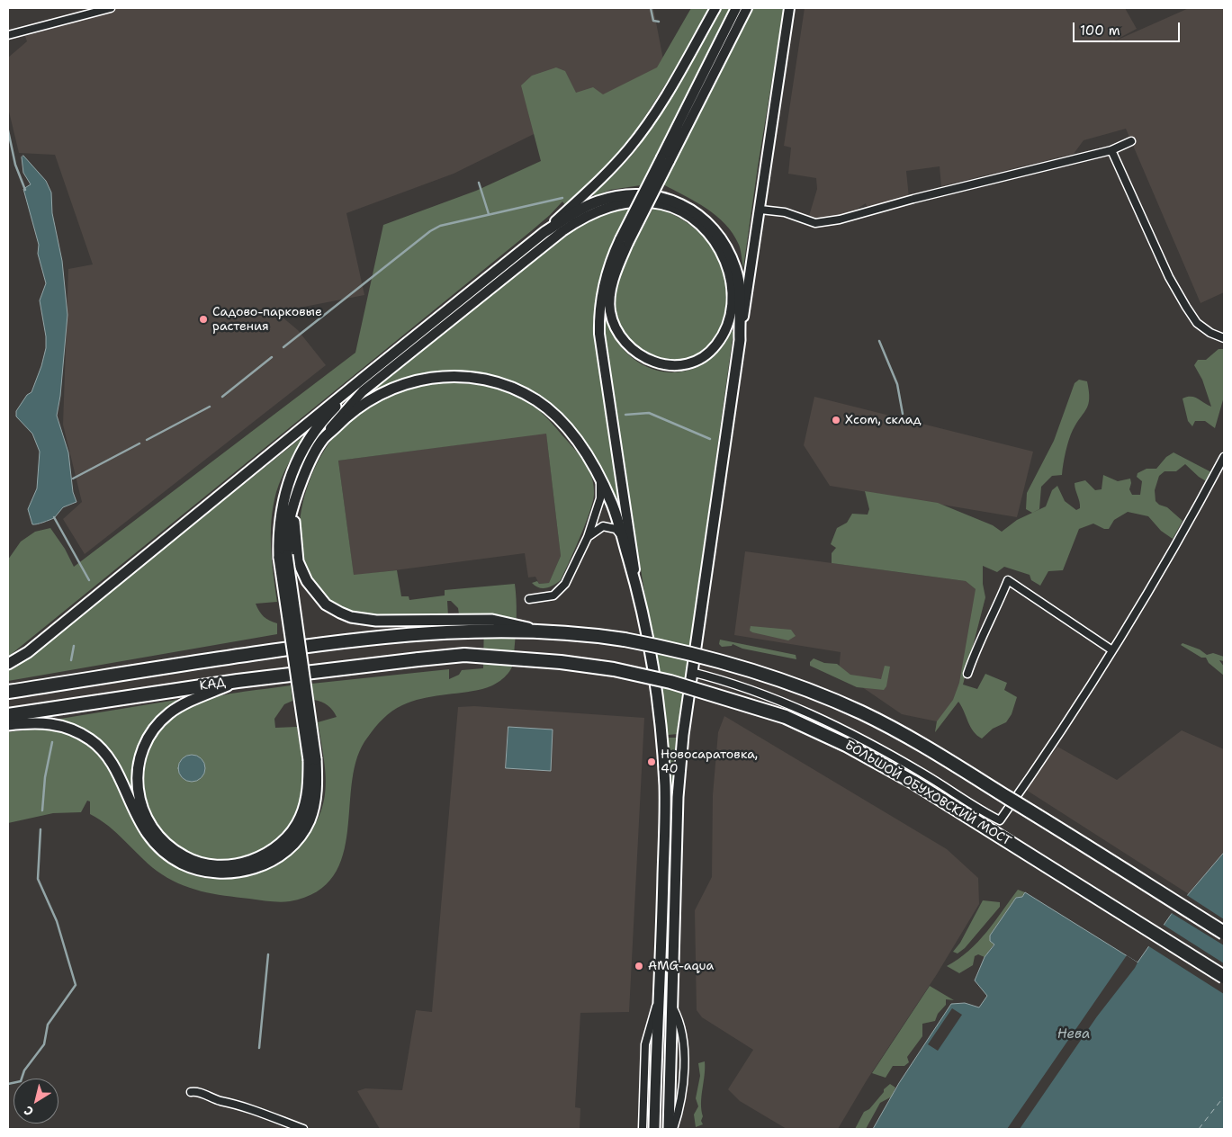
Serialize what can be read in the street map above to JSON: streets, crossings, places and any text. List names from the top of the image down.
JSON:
{
  "streets": {
    "highway": ["КАД", "БОЛЬШОЙ ОБУХОВСКИЙ МОСТ"]
  },
  "crossings": [
    ["КАД", "БОЛЬШОЙ ОБУХОВСКИЙ МОСТ"]
  ],
  "water": ["Нева"],
  "places": [
    "Садово-парковые растения",
    "Xсom, склад",
    "Новосаратовка, 40",
    "AMG-aqua"
  ],
  "scale_bar": "100 m",
  "north": "bottom left"
}
